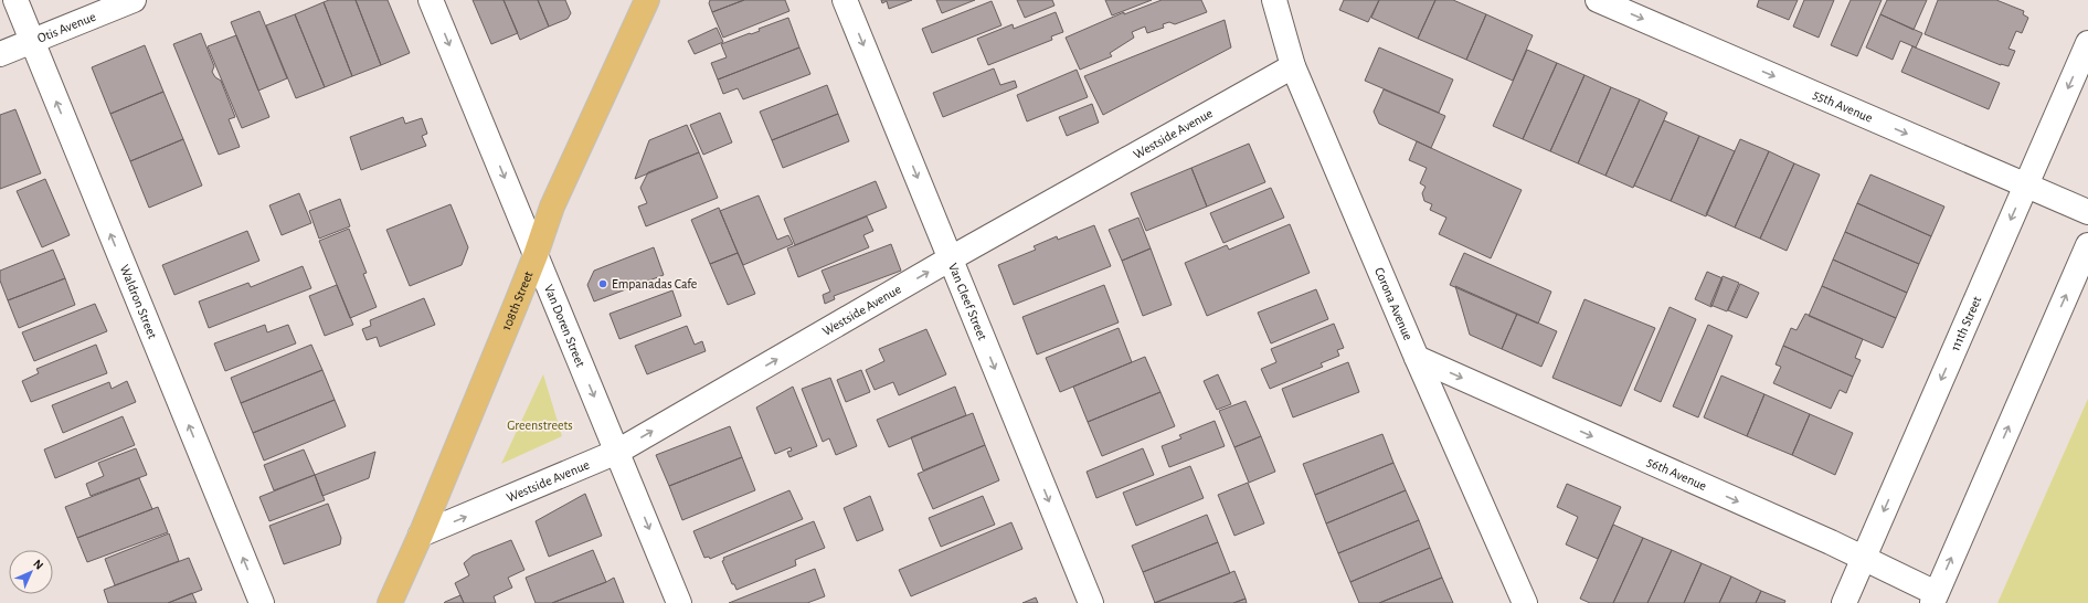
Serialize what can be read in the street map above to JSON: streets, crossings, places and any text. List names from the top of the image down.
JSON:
{
  "streets": {
    "main road": ["108th Street"],
    "street": [
      "Otis Avenue",
      "55th Avenue",
      "Westside Avenue",
      "Waldron Street",
      "Van Cleef Street",
      "Corona Avenue",
      "111th Street",
      "Van Doren Street",
      "56th Avenue"
    ]
  },
  "crossings": [
    ["Otis Avenue", "Waldron Street"],
    ["55th Avenue", "111th Street"],
    ["Westside Avenue", "108th Street"],
    ["Westside Avenue", "Van Cleef Street"],
    ["Westside Avenue", "Corona Avenue"],
    ["Westside Avenue", "Van Doren Street"],
    ["108th Street", "Van Doren Street"],
    ["Corona Avenue", "56th Avenue"],
    ["111th Street", "56th Avenue"]
  ],
  "one_way": [
    "55th Avenue",
    "Westside Avenue",
    "Waldron Street",
    "Van Cleef Street",
    "Van Doren Street",
    "56th Avenue"
  ],
  "parks": ["Greenstreets"],
  "places": ["Empanadas Cafe"],
  "north": "top right"
}
